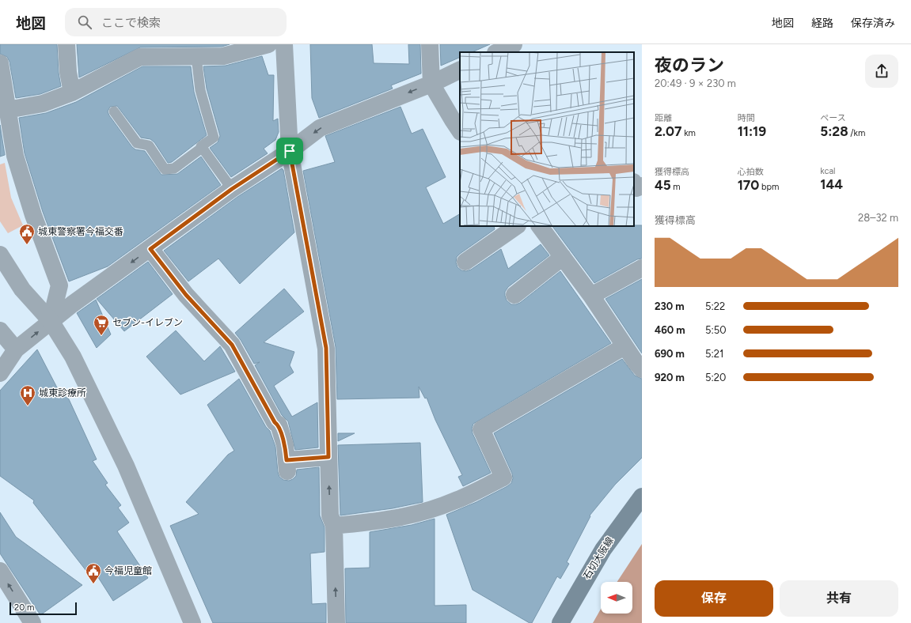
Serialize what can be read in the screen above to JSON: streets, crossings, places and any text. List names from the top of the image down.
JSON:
{
  "streets": {
    "main road": ["石切大阪線"]
  },
  "places": {
    "public building": ["城東警察署今福交番", "今福児童館"],
    "supermarket": ["セブン-イレブン"],
    "hospital": ["城東診療所"]
  },
  "scale_bar": "20 m",
  "north": "left",
  "page": {
    "header": "地図",
    "search": "ここで検索",
    "nav": ["地図", "経路", "保存済み"],
    "heading": ["夜のラン", "20:49 · 9 × 230 m"],
    "stats": [
      ["距離", "2.07 km"],
      ["時間", "11:19"],
      ["ペース", "5:28 /km"],
      ["獲得標高", "45 m"],
      ["心拍数", "170 bpm"],
      ["kcal", "144"]
    ],
    "chart": ["獲得標高", "28–32 m"],
    "list": [
      {
        "name": "230 m",
        "note": "5:22"
      },
      {
        "name": "460 m",
        "note": "5:50"
      },
      {
        "name": "690 m",
        "note": "5:21"
      },
      {
        "name": "920 m",
        "note": "5:20"
      }
    ],
    "buttons": ["保存", "共有"],
    "scale": "20 m"
  }
}
